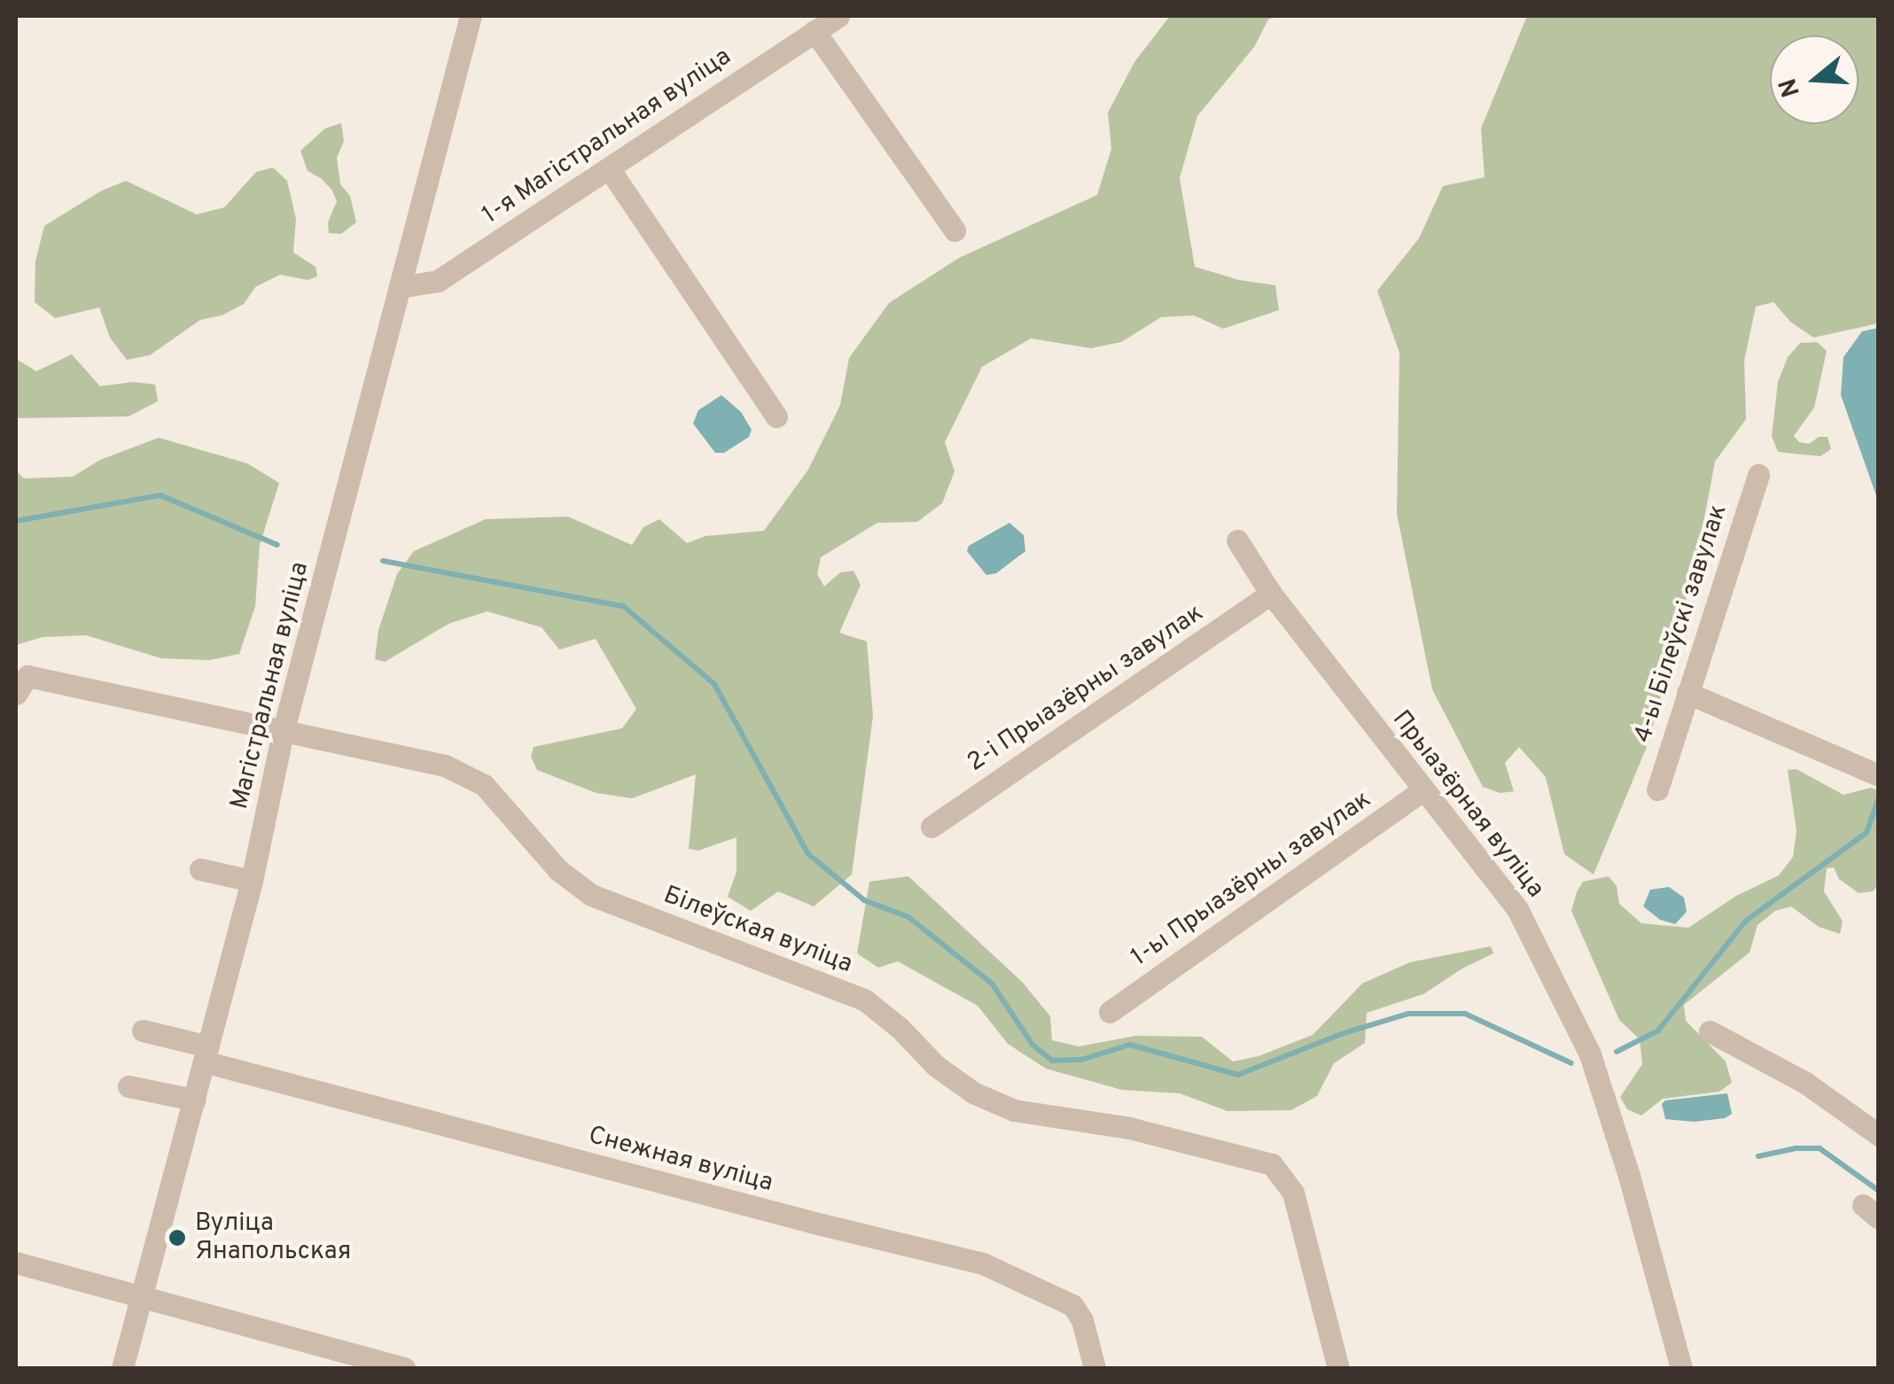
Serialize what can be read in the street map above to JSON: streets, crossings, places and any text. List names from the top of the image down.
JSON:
{
  "streets": {
    "street": [
      "1-я Магістральная вуліца",
      "4-ы Білеўскі завулак",
      "Магістральная вуліца",
      "2-і Прыазёрны завулак",
      "Прыазёрная вуліца",
      "1-ы Прыазёрны завулак",
      "Білеўская вуліца",
      "Снежная вуліца"
    ]
  },
  "crossings": [
    ["1-я Магістральная вуліца", "Магістральная вуліца"],
    ["Магістральная вуліца", "Білеўская вуліца"],
    ["Магістральная вуліца", "Снежная вуліца"],
    ["2-і Прыазёрны завулак", "Прыазёрная вуліца"],
    ["Прыазёрная вуліца", "1-ы Прыазёрны завулак"]
  ],
  "places": ["Вуліца Янапольская"],
  "north": "left"
}
